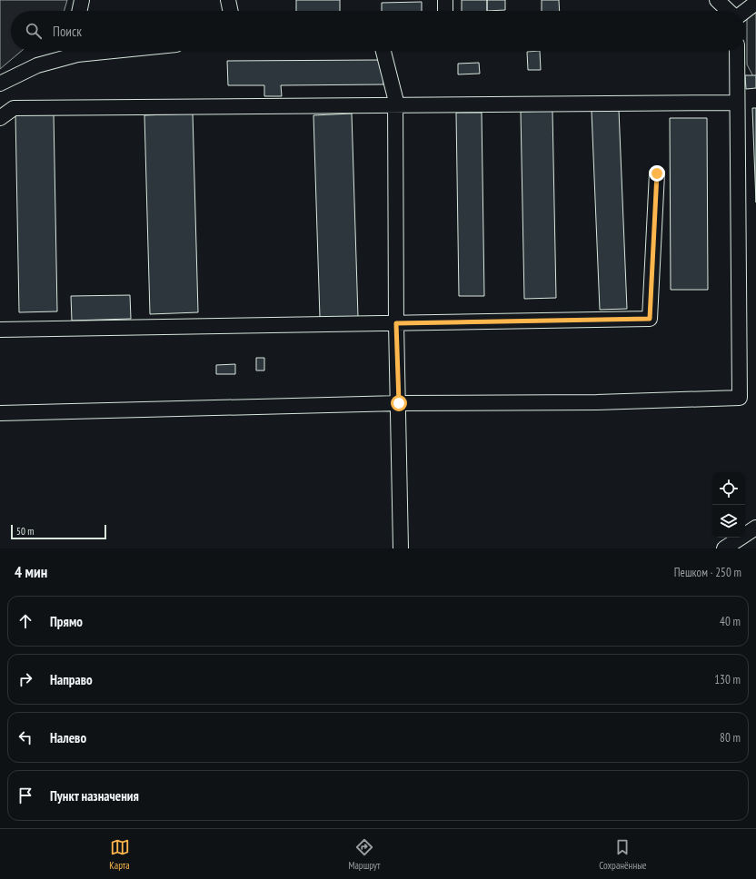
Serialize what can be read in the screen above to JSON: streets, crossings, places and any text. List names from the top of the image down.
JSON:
{
  "scale_bar": "50 m",
  "page": {
    "search": "Поиск",
    "scale": "50 m",
    "heading": ["4 мин", "Пешком · 250 m"],
    "list": [
      ["Прямо", "40 m"],
      ["Направо", "130 m"],
      ["Налево", "80 m"],
      "Пункт назначения"
    ],
    "nav": ["Карта", "Маршрут", "Сохранённые"]
  }
}
